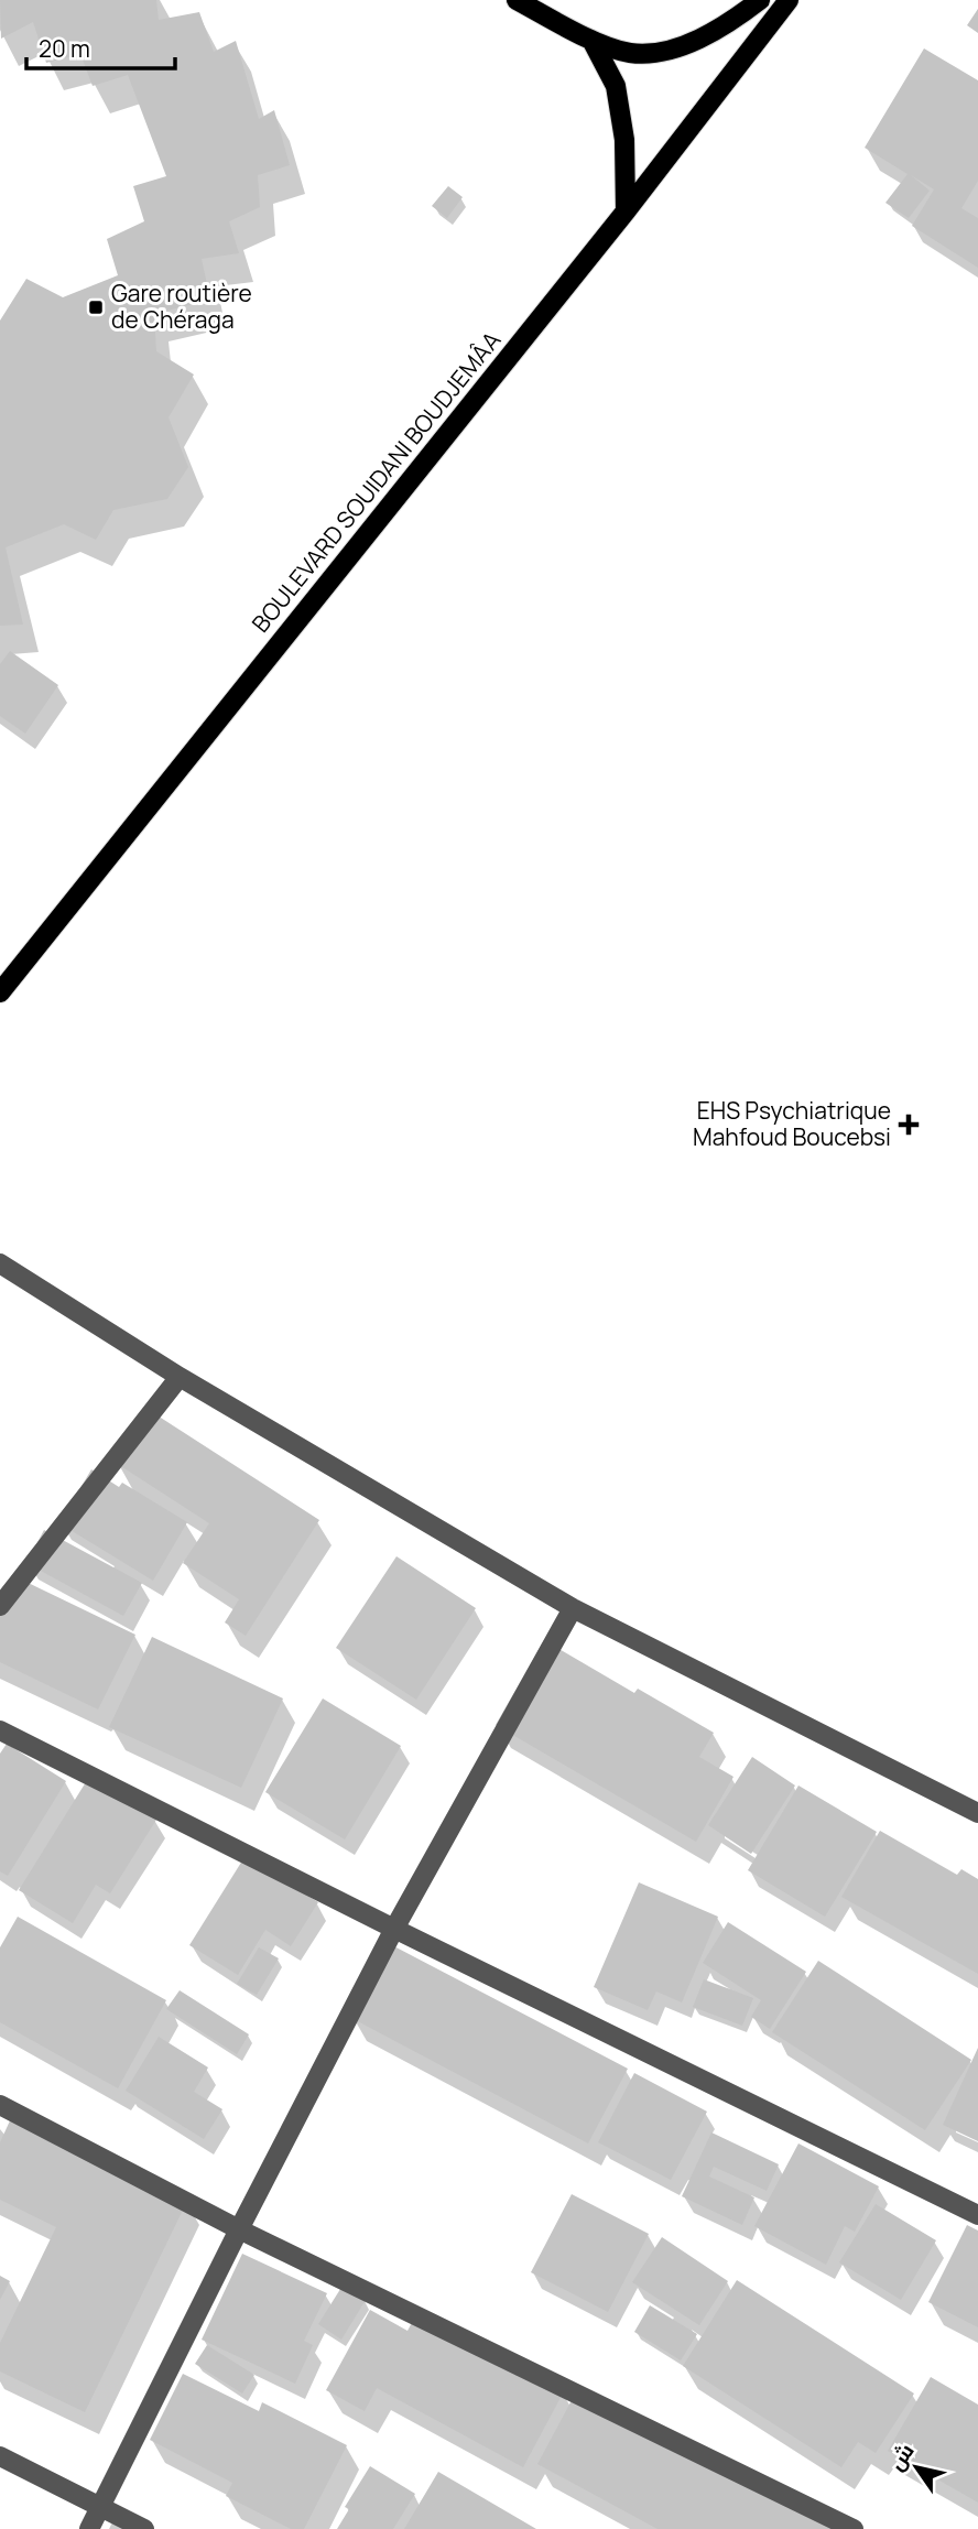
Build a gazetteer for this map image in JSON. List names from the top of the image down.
{
  "streets": {
    "main road": ["BOULEVARD SOUIDANI BOUDJEMÂA"]
  },
  "places": {
    "transit": ["Gare routière de Chéraga"],
    "health": ["EHS Psychiatrique Mahfoud Boucebsi"]
  },
  "scale_bar": "20 m",
  "north": "top left"
}
